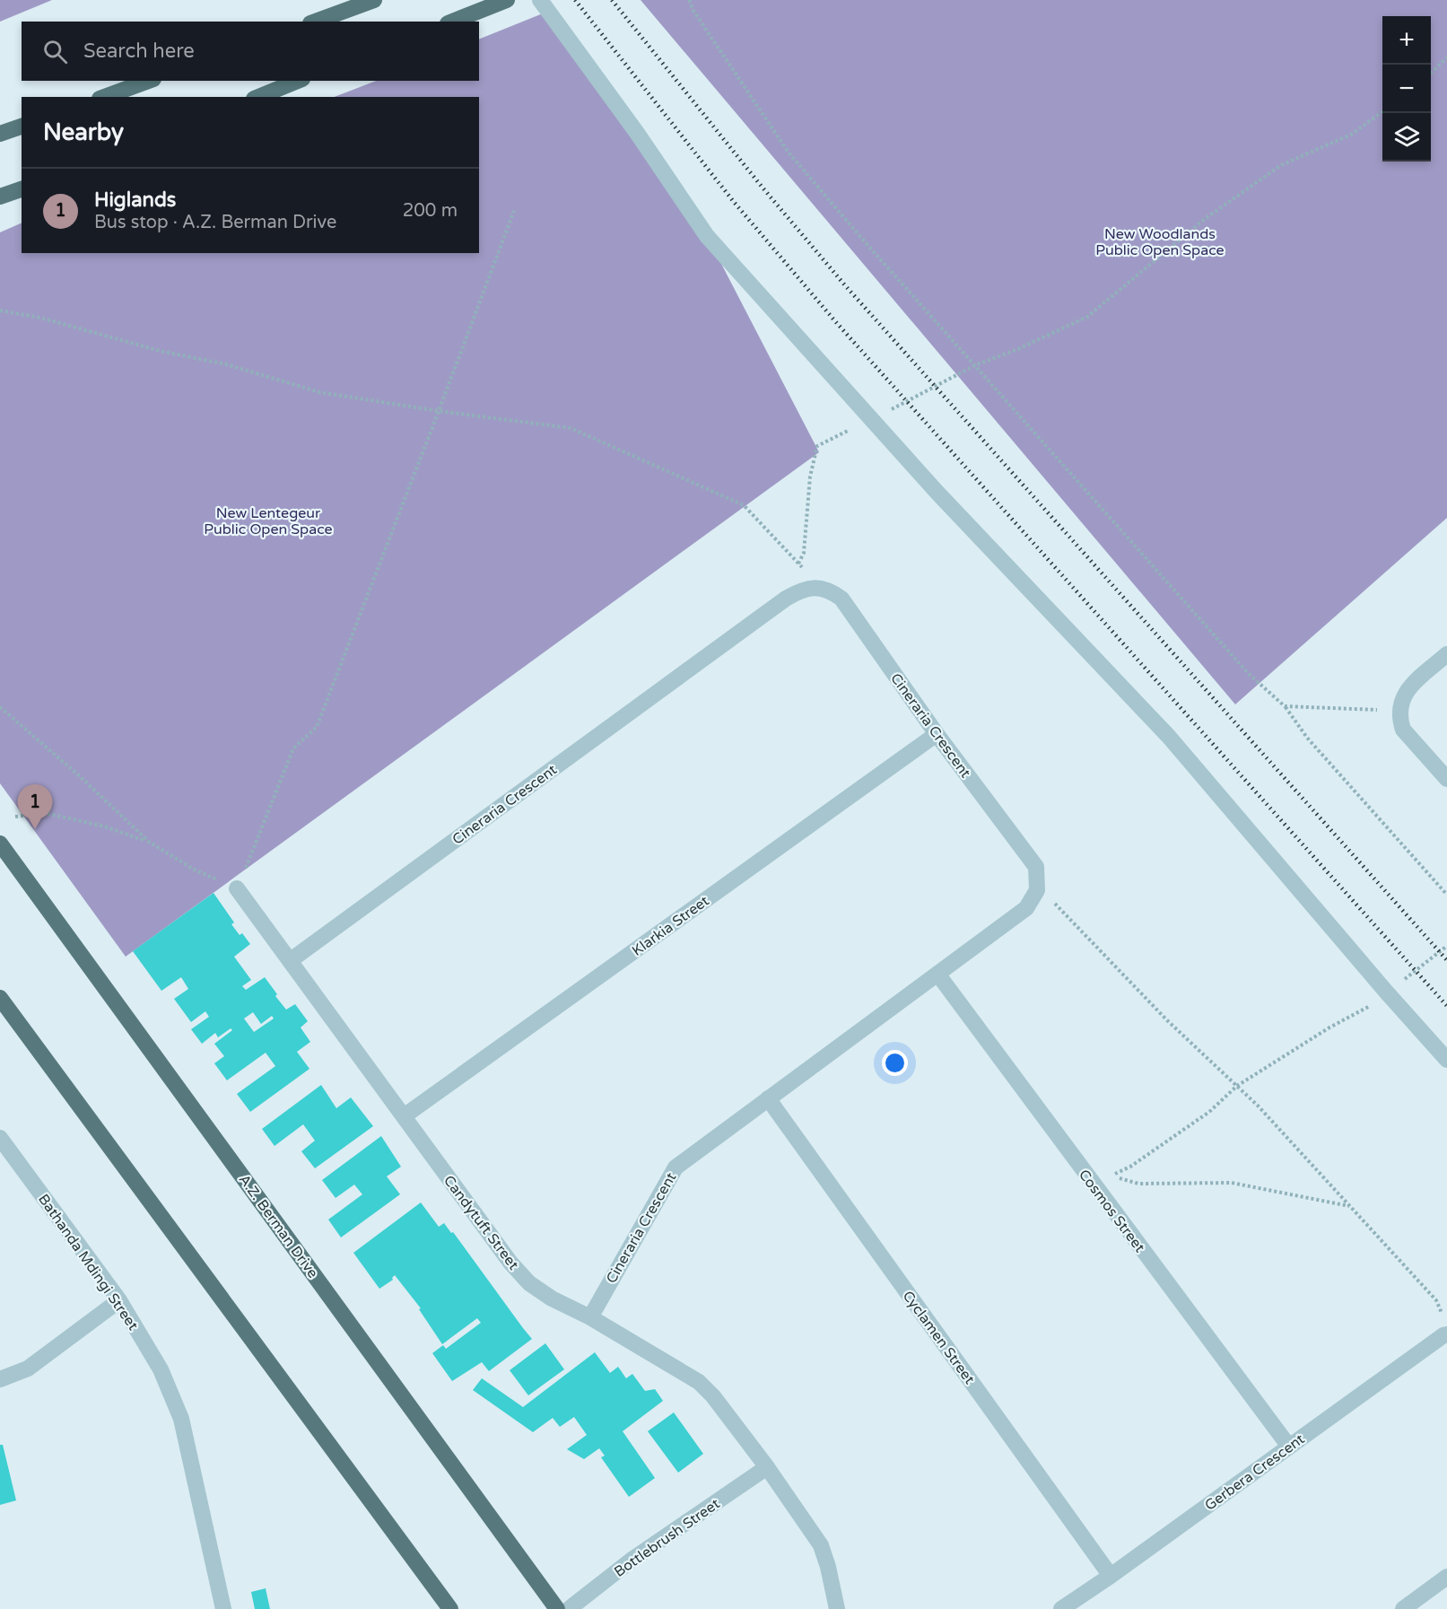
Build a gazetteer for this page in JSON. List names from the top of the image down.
{
  "streets": {
    "main road": ["A.Z. Berman Drive"],
    "street": [
      "Cineraria Crescent",
      "Klarkia Street",
      "Cosmos Street",
      "Candytuft Street",
      "Bathanda Mdingi Street",
      "Cyclamen Street",
      "Gerbera Crescent",
      "Bottlebrush Street"
    ]
  },
  "crossings": [
    ["Cineraria Crescent", "Klarkia Street"],
    ["Cineraria Crescent", "Cosmos Street"],
    ["Cineraria Crescent", "Candytuft Street"],
    ["Cineraria Crescent", "Cyclamen Street"],
    ["Klarkia Street", "Candytuft Street"],
    ["Cosmos Street", "Gerbera Crescent"],
    ["Candytuft Street", "Bottlebrush Street"],
    ["Cyclamen Street", "Gerbera Crescent"]
  ],
  "parks": ["New Woodlands Public Open Space", "New Lentegeur Public Open Space"],
  "page": {
    "map_buttons": ["+", "−"],
    "search": "Search here",
    "heading": "Nearby",
    "list": [
      {
        "mark": "1",
        "name": "Higlands",
        "note": "Bus stop · A.Z. Berman Drive",
        "value": "200 m"
      }
    ],
    "pins": "1"
  }
}
